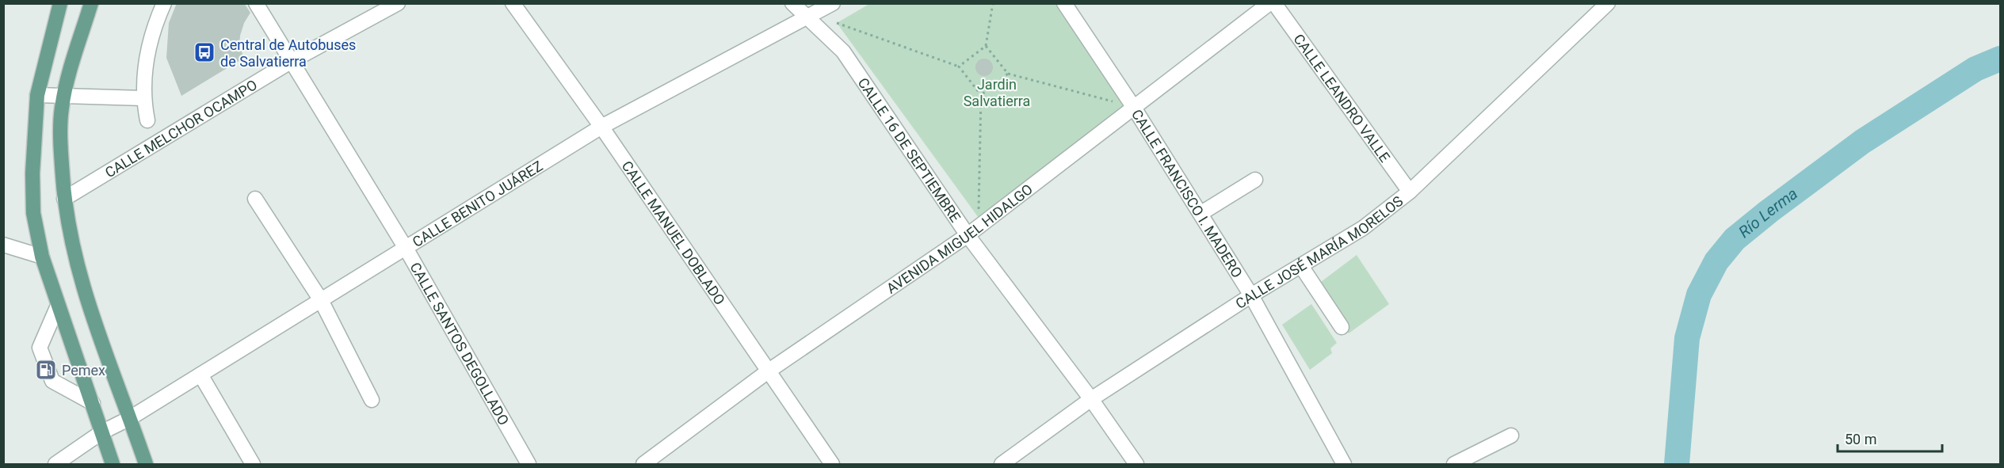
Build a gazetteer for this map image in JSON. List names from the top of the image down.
{
  "streets": {
    "street": [
      "CALLE LEANDRO VALLE",
      "CALLE MELCHOR OCAMPO",
      "CALLE 16 DE SEPTIEMBRE",
      "CALLE FRANCISCO I. MADERO",
      "CALLE BENITO JUÁREZ",
      "CALLE MANUEL DOBLADO",
      "AVENIDA MIGUEL HIDALGO",
      "CALLE JOSÉ MARÍA MORELOS",
      "CALLE SANTOS DEGOLLADO"
    ]
  },
  "crossings": [
    ["CALLE LEANDRO VALLE", "CALLE JOSÉ MARÍA MORELOS"],
    ["CALLE MELCHOR OCAMPO", "CALLE SANTOS DEGOLLADO"],
    ["CALLE 16 DE SEPTIEMBRE", "CALLE BENITO JUÁREZ"],
    ["CALLE 16 DE SEPTIEMBRE", "AVENIDA MIGUEL HIDALGO"],
    ["CALLE 16 DE SEPTIEMBRE", "CALLE JOSÉ MARÍA MORELOS"],
    ["CALLE FRANCISCO I. MADERO", "AVENIDA MIGUEL HIDALGO"],
    ["CALLE FRANCISCO I. MADERO", "CALLE JOSÉ MARÍA MORELOS"],
    ["CALLE BENITO JUÁREZ", "CALLE MANUEL DOBLADO"],
    ["CALLE BENITO JUÁREZ", "CALLE SANTOS DEGOLLADO"],
    ["CALLE MANUEL DOBLADO", "AVENIDA MIGUEL HIDALGO"]
  ],
  "water": ["Río Lerma"],
  "parks": ["Jardin Salvatierra"],
  "places": {
    "bus stop": ["Central de Autobuses de Salvatierra"],
    "fuel station": ["Pemex"]
  },
  "scale_bar": "50 m"
}
